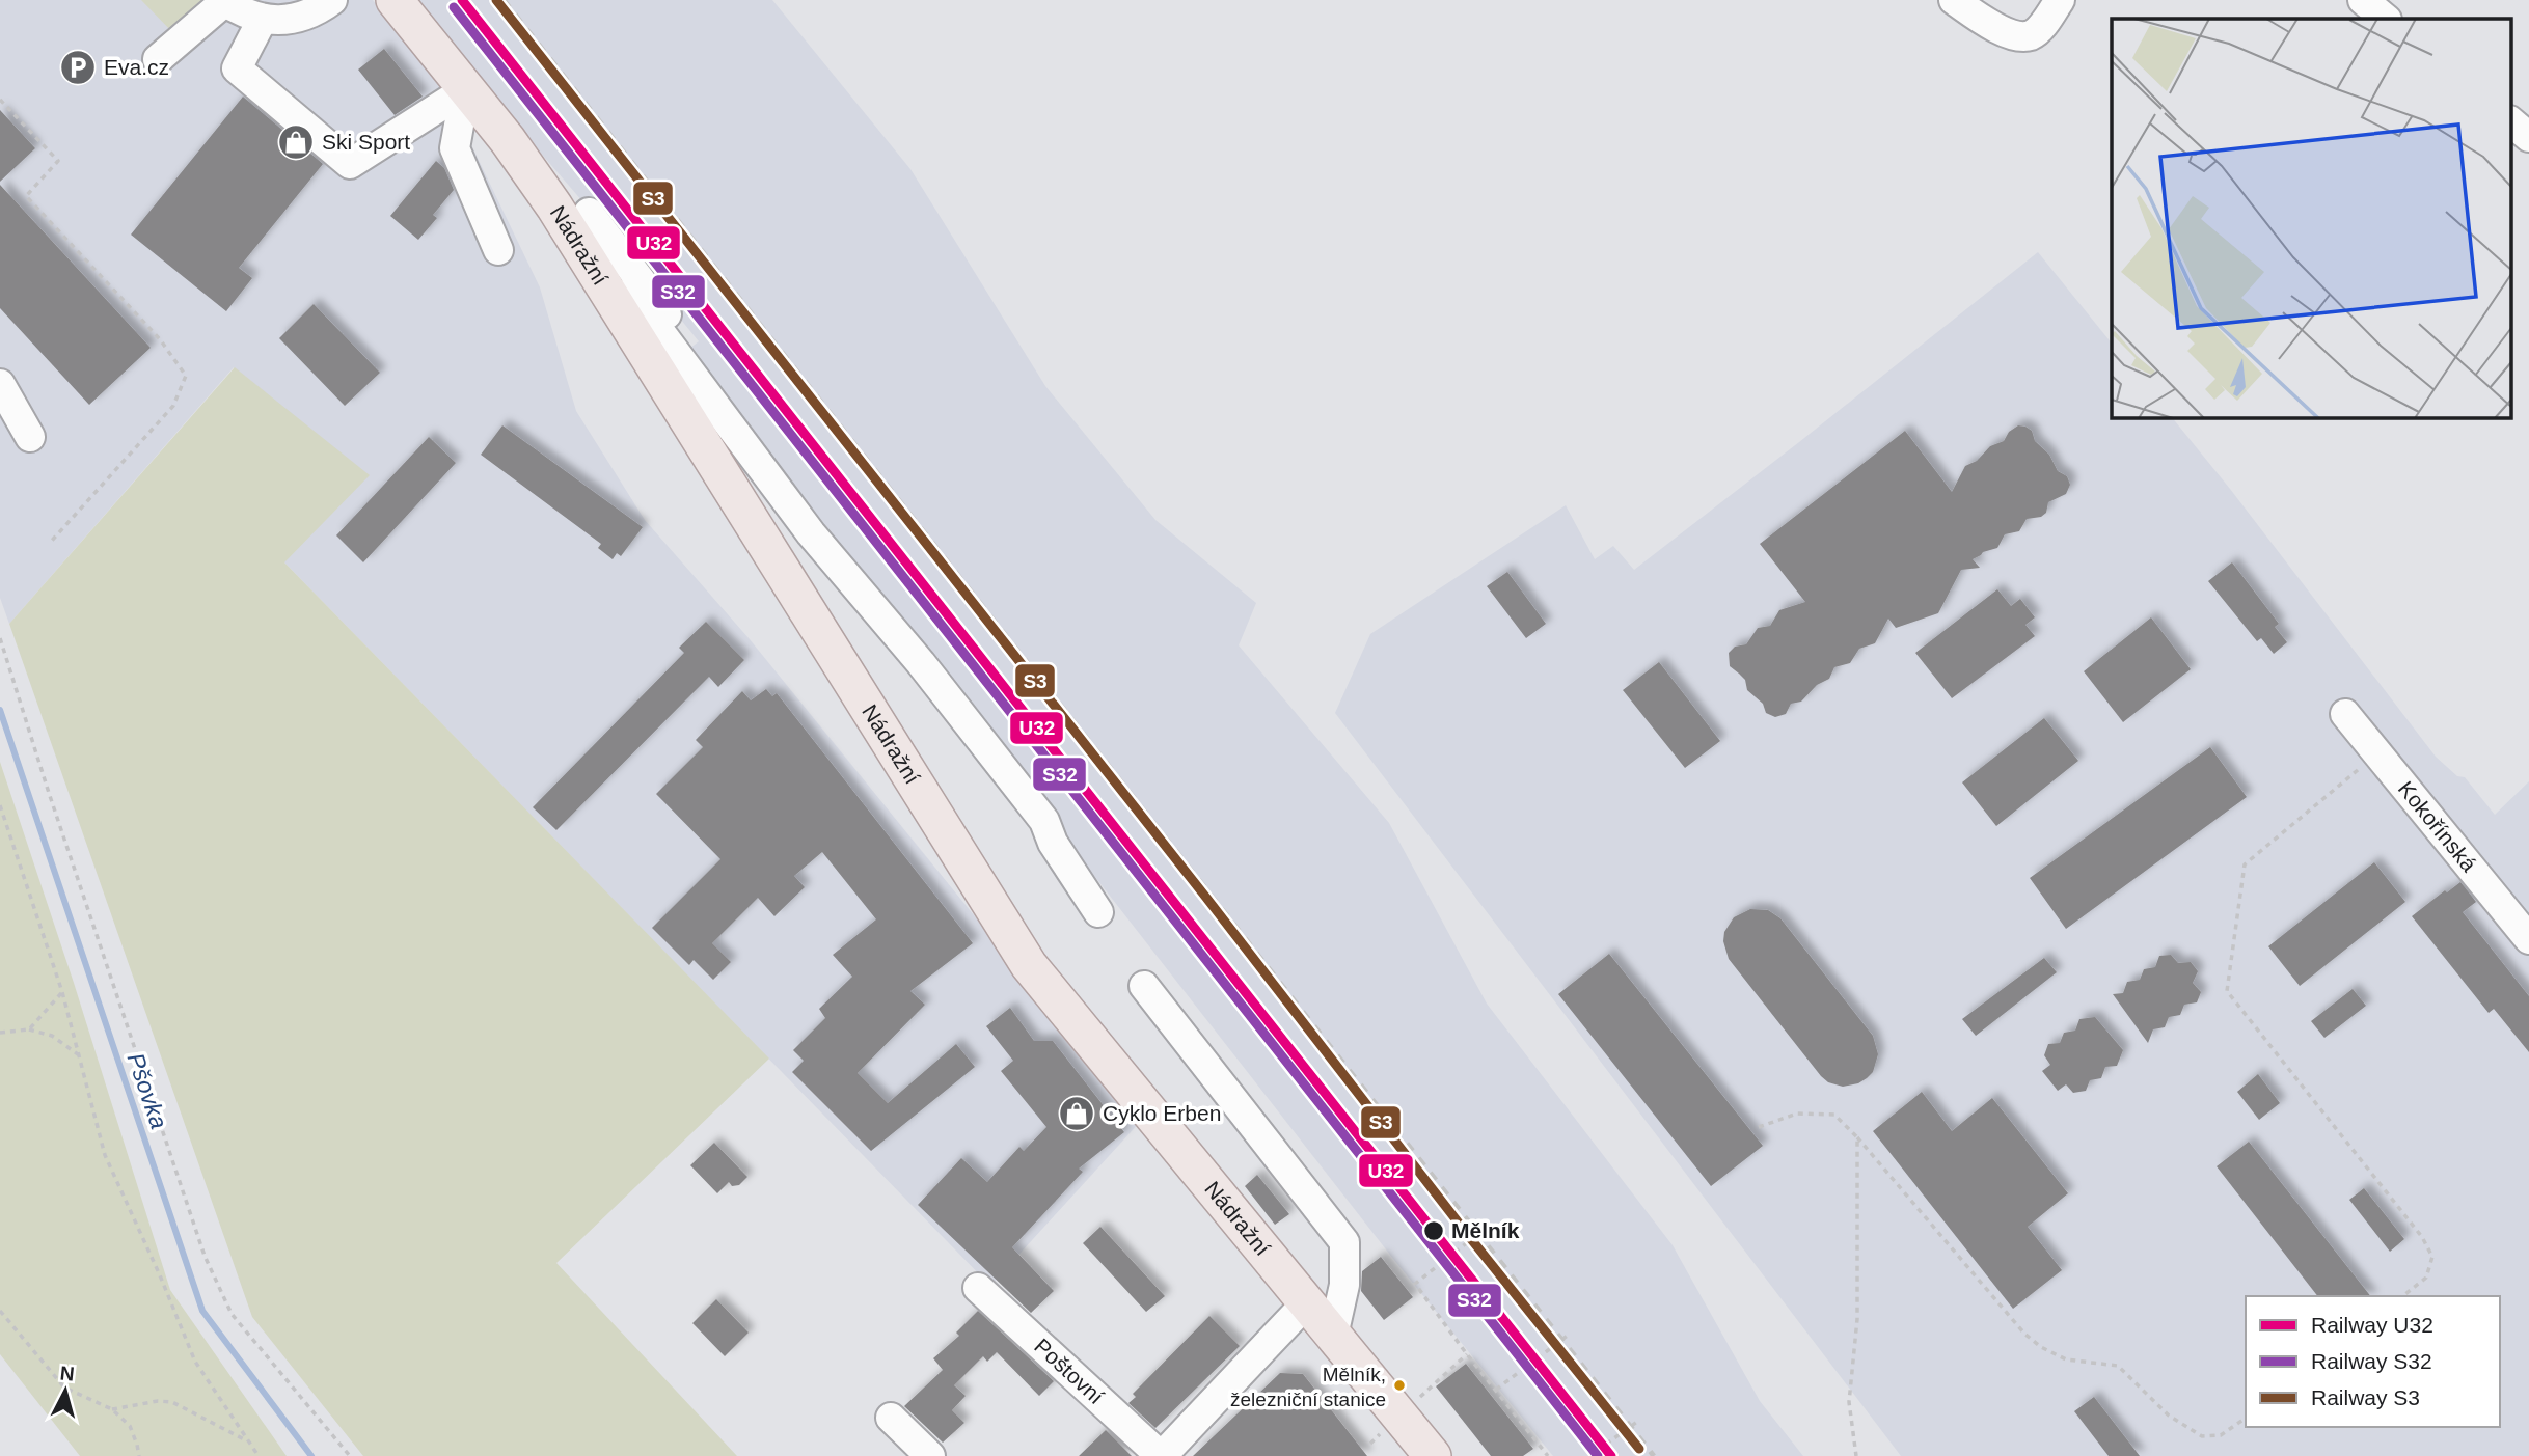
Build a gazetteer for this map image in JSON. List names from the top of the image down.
{
  "streets": {
    "main road": ["Nádražní"],
    "street": ["Kokořínská", "Poštovní"]
  },
  "water": ["Pšovka"],
  "places": {
    "parking": ["Eva.cz"],
    "shop": ["Ski Sport", "Cyklo Erben"],
    "other": ["Mělník", "Mělník, železniční stanice"]
  },
  "lines": ["rail line U32", "rail line S3", "rail line S32"],
  "legend": ["Railway U32", "Railway S32", "Railway S3"],
  "north": "top"
}
